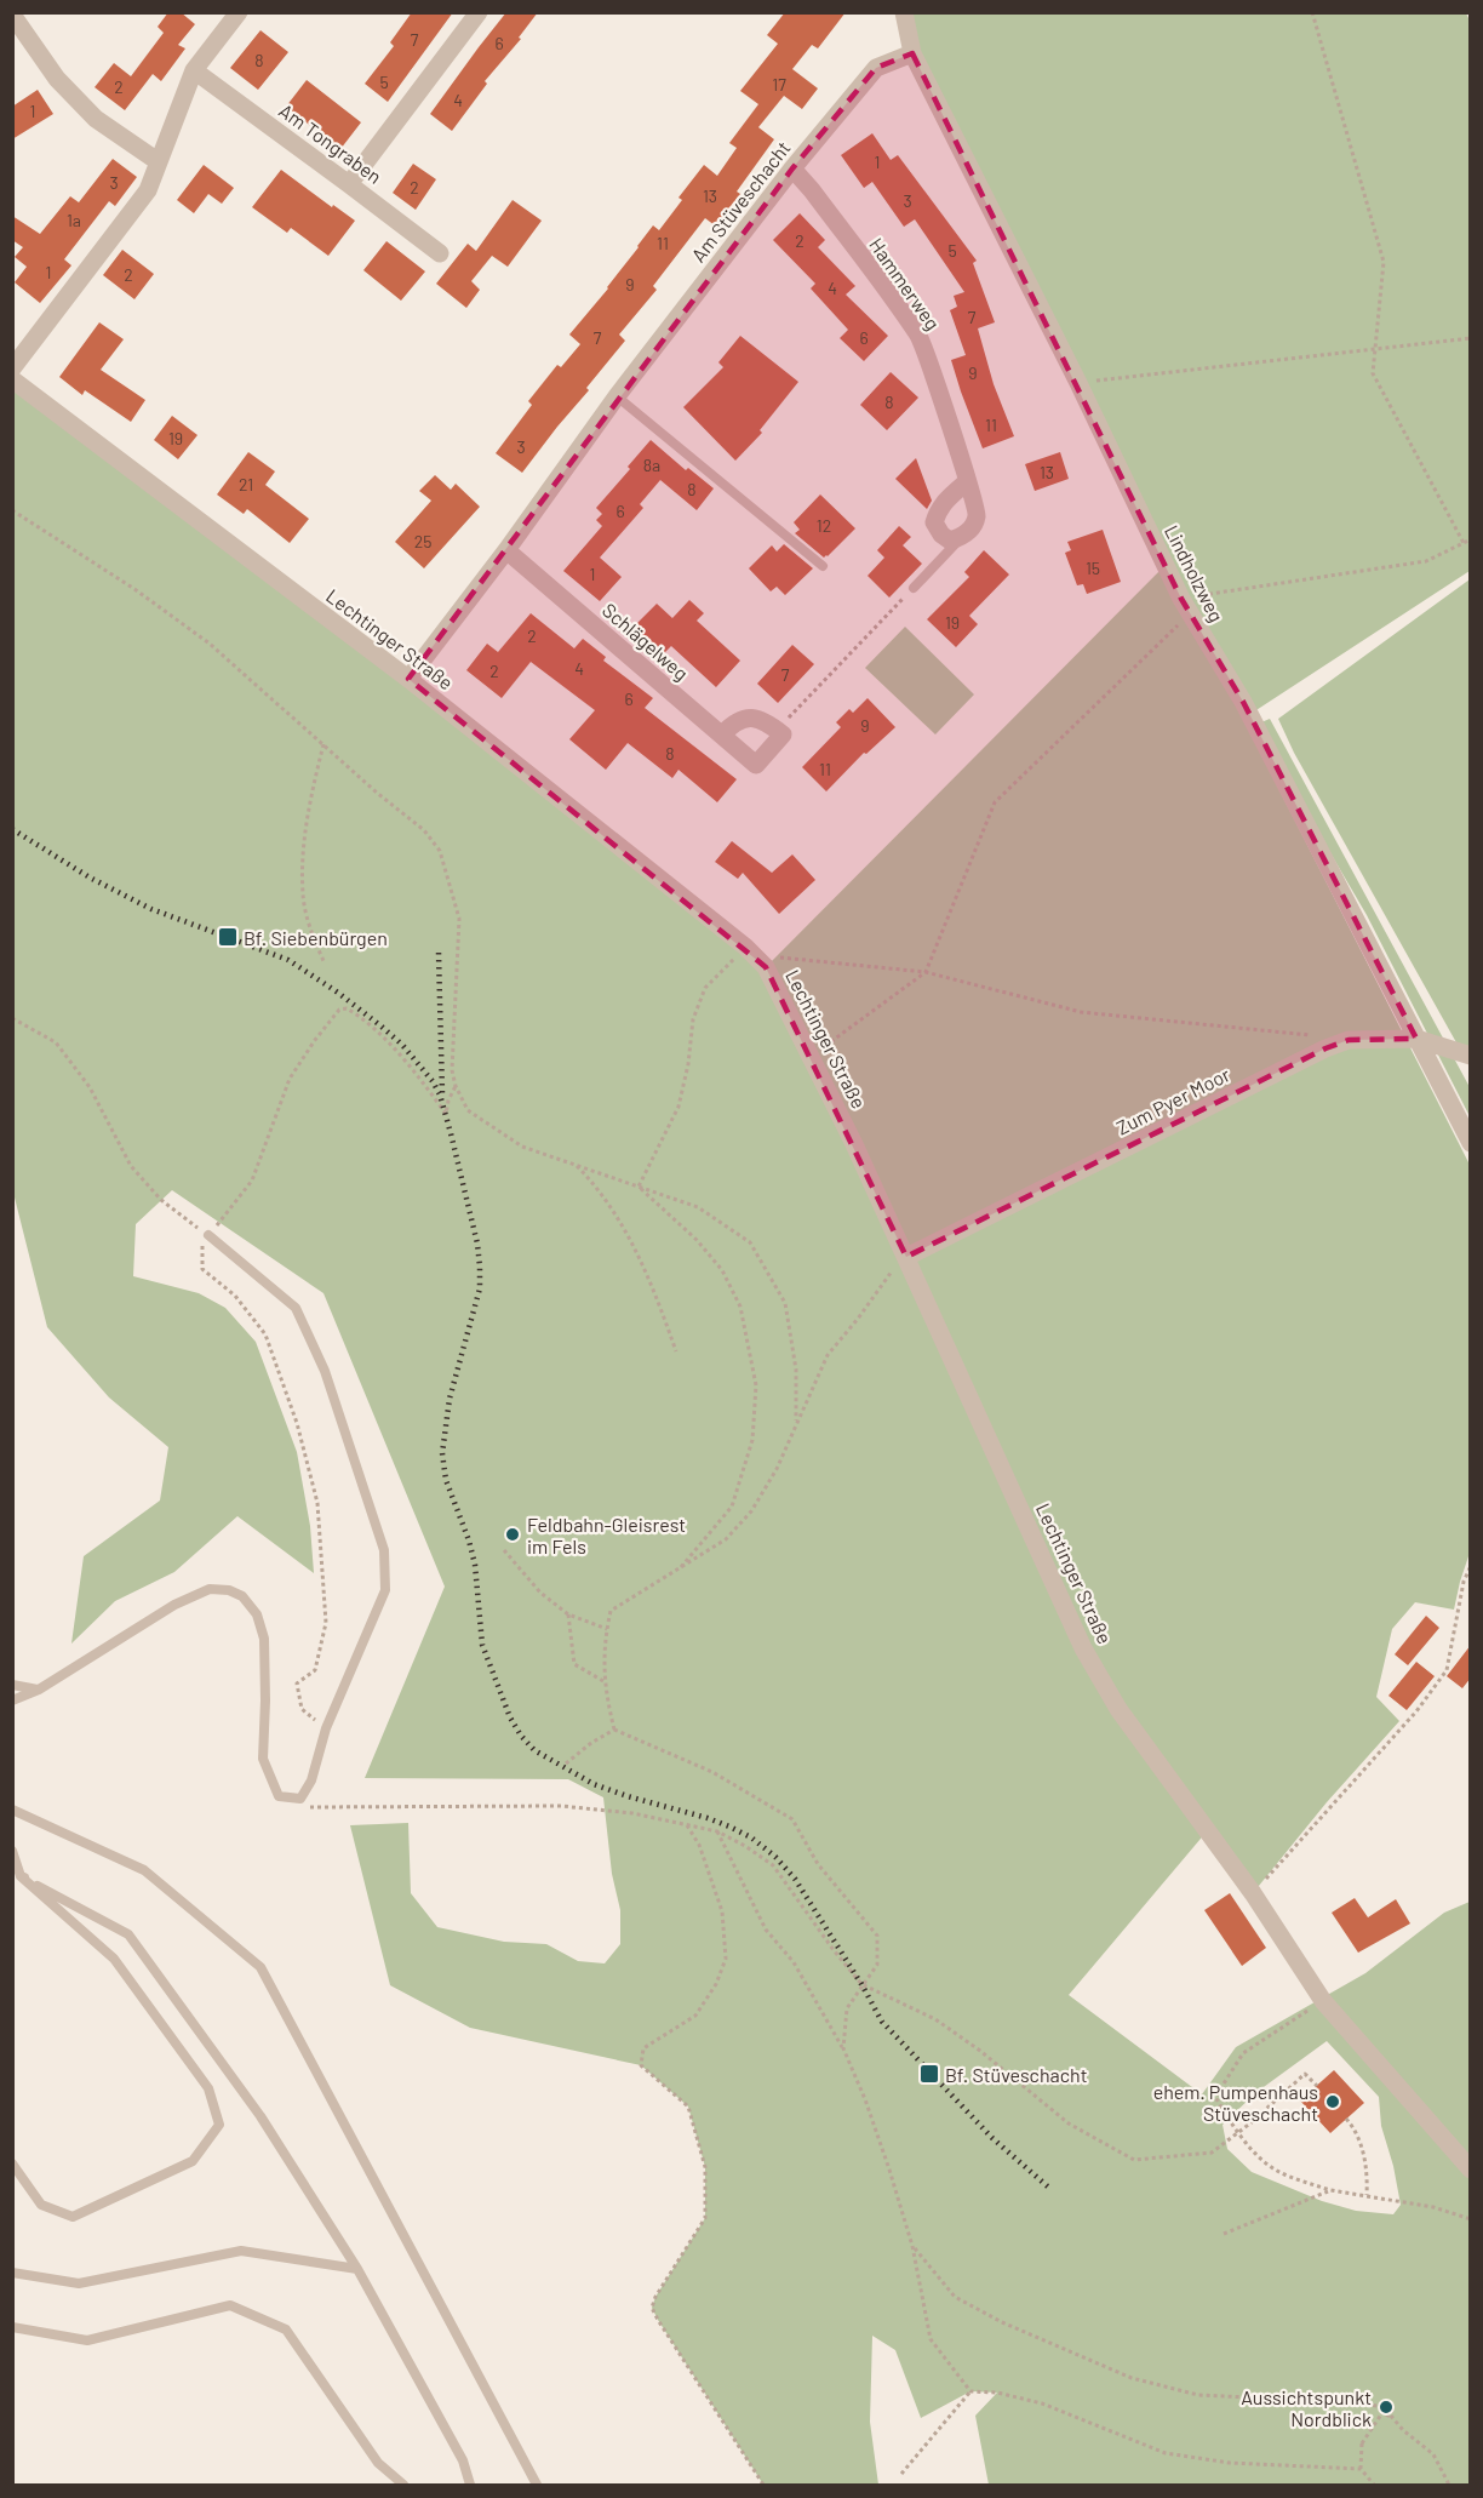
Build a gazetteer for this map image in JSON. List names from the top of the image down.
{
  "streets": {
    "street": [
      "Am Tongraben",
      "Am Stüveschacht",
      "Hammerweg",
      "Lindholzweg",
      "Lechtinger Straße",
      "Schlägelweg",
      "Zum Pyer Moor"
    ]
  },
  "crossings": [
    ["Am Stüveschacht", "Hammerweg"],
    ["Am Stüveschacht", "Lindholzweg"],
    ["Am Stüveschacht", "Lechtinger Straße"],
    ["Am Stüveschacht", "Schlägelweg"],
    ["Lindholzweg", "Zum Pyer Moor"],
    ["Lechtinger Straße", "Zum Pyer Moor"]
  ],
  "places": {
    "transit": ["Bf. Siebenbürgen", "Bf. Stüveschacht"],
    "other": ["Feldbahn-Gleisrest im Fels", "ehem. Pumpenhaus Stüveschacht", "Aussichtspunkt Nordblick"]
  },
  "house_numbers": [
    "7",
    "6",
    "8",
    "5",
    "17",
    "2",
    "4",
    "1",
    "1",
    "3",
    "2",
    "13",
    "3",
    "1a",
    "2",
    "11",
    "5",
    "1",
    "2",
    "9",
    "4",
    "7",
    "7",
    "6",
    "9",
    "8",
    "11",
    "19",
    "3",
    "8a",
    "13",
    "21",
    "8",
    "6",
    "12",
    "25",
    "15",
    "1",
    "19",
    "2",
    "4",
    "2",
    "7",
    "6",
    "9",
    "8",
    "11"
  ]
}
